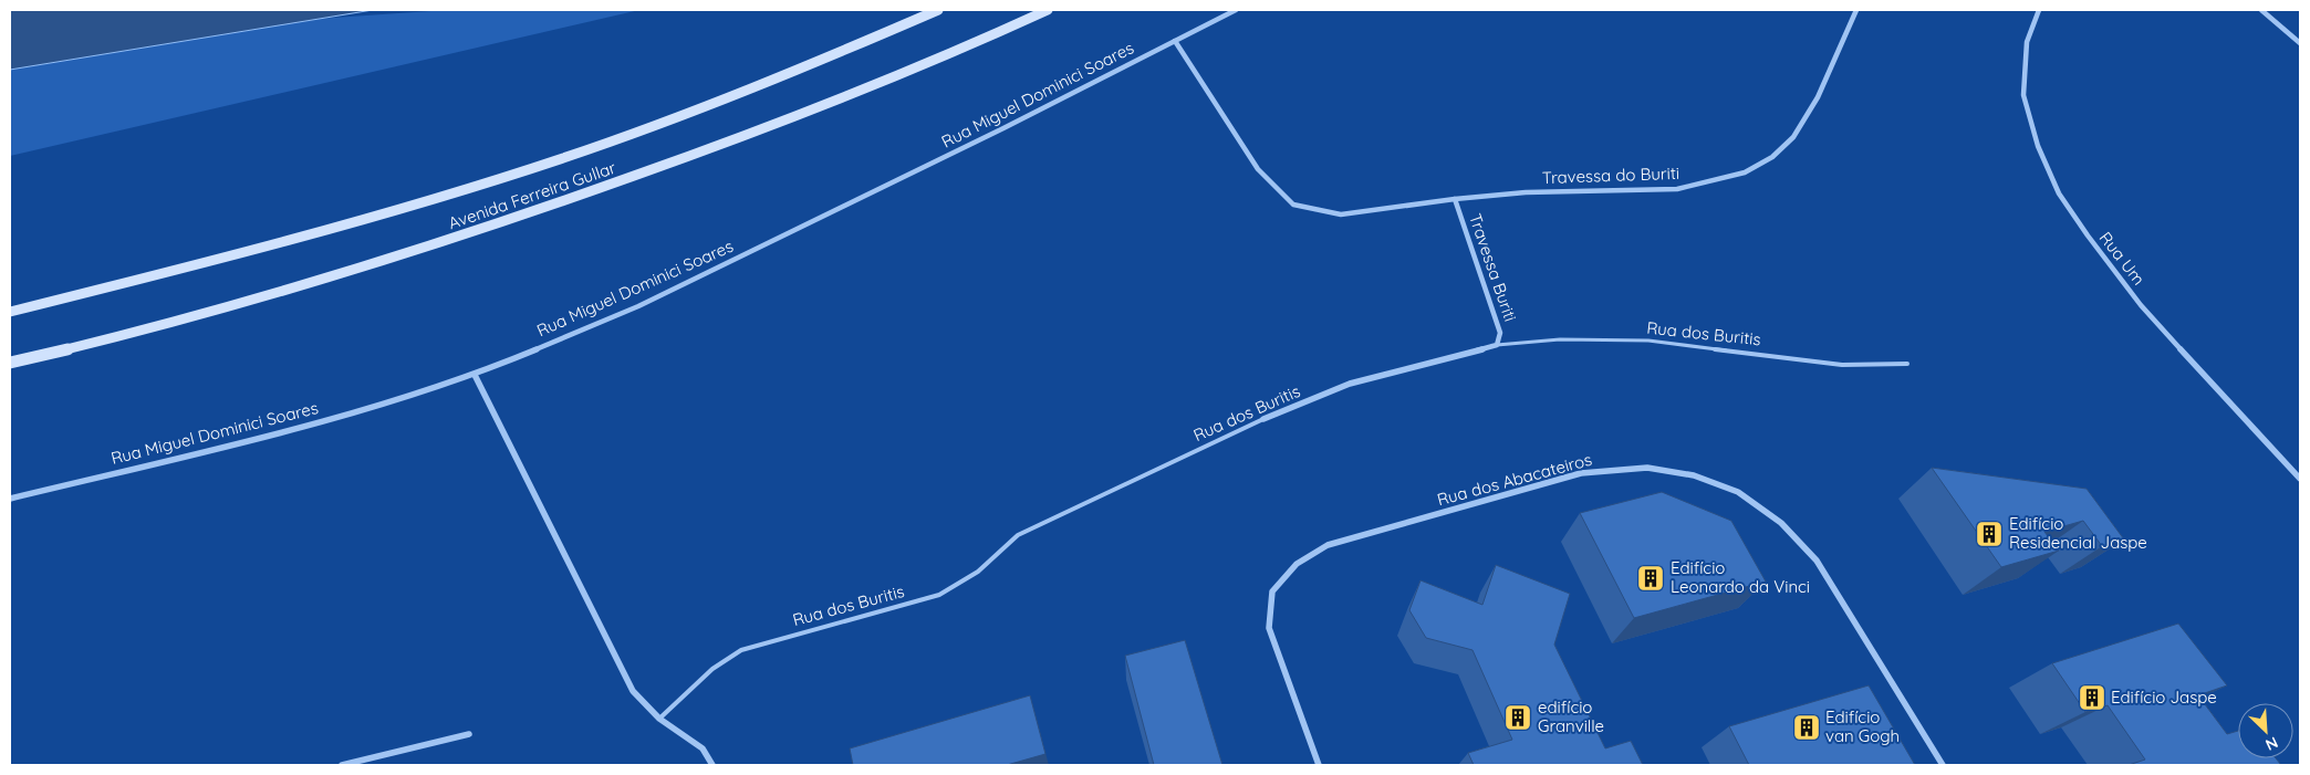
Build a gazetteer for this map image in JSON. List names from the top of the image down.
{
  "streets": {
    "main road": ["Avenida Ferreira Gullar"],
    "street": [
      "Rua Miguel Dominici Soares",
      "Travessa do Buriti",
      "Rua Um",
      "Travessa Buriti",
      "Rua dos Buritis",
      "Rua dos Abacateiros"
    ]
  },
  "crossings": [
    ["Rua Miguel Dominici Soares", "Travessa do Buriti"],
    ["Travessa do Buriti", "Travessa Buriti"],
    ["Travessa Buriti", "Rua dos Buritis"]
  ],
  "places": {
    "building": [
      "Edifício Residencial Jaspe",
      "Edifício Leonardo da Vinci",
      "Edifício Jaspe",
      "edifício Granville",
      "Edifício van Gogh"
    ]
  },
  "north": "bottom right"
}
